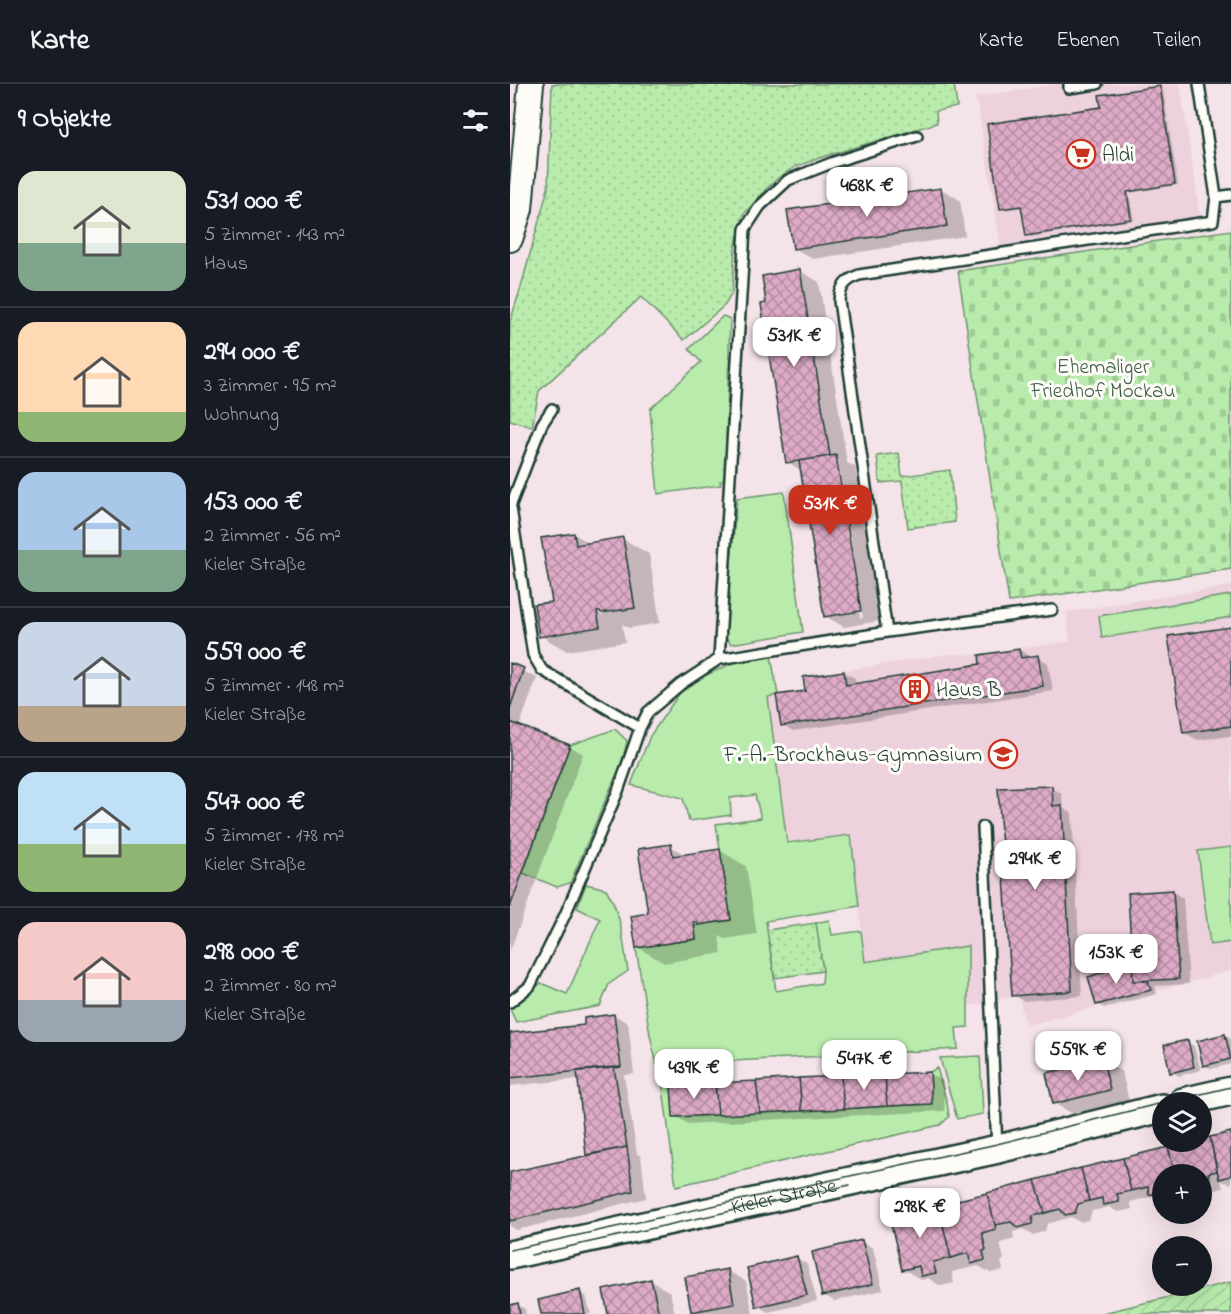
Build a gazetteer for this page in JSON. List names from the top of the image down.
{
  "streets": {
    "main road": ["Kieler Straße"]
  },
  "parks": ["Ehemaliger Friedhof Mockau"],
  "places": {
    "supermarket": ["Aldi"],
    "building": ["Haus B"],
    "school or university": ["F.-A.-Brockhaus-Gymnasium"]
  },
  "page": {
    "header": "Karte",
    "nav": ["Karte", "Ebenen", "Teilen"],
    "heading": "9 Objekte",
    "list": [
      {
        "name": "531 000 €",
        "note": "5 Zimmer · 143 m² · Haus"
      },
      {
        "name": "294 000 €",
        "note": "3 Zimmer · 95 m² · Wohnung"
      },
      {
        "name": "153 000 €",
        "note": "2 Zimmer · 56 m² · Kieler Straße"
      },
      {
        "name": "559 000 €",
        "note": "5 Zimmer · 148 m² · Kieler Straße"
      },
      {
        "name": "547 000 €",
        "note": "5 Zimmer · 178 m² · Kieler Straße"
      },
      {
        "name": "298 000 €",
        "note": "2 Zimmer · 80 m² · Kieler Straße"
      }
    ],
    "price": [
      "468K €",
      "531K €",
      "531K €",
      "294K €",
      "153K €",
      "559K €",
      "547K €",
      "439K €",
      "298K €"
    ],
    "map_buttons": ["+", "−"]
  }
}
